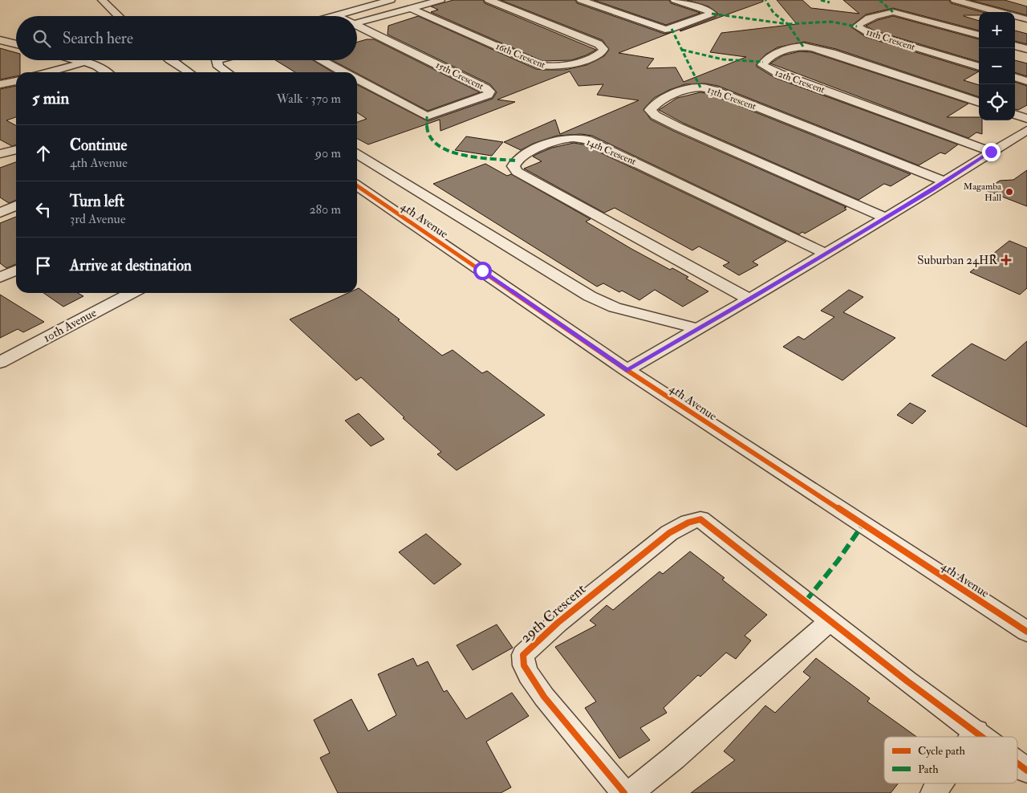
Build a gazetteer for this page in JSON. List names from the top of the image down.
{
  "streets": {
    "street": [
      "11th Crescent",
      "16th Crescent",
      "15th Crescent",
      "12th Crescent",
      "13th Crescent",
      "14th Crescent",
      "4th Avenue",
      "10th Avenue",
      "29th Crescent"
    ]
  },
  "places": {
    "other": ["Magamba Hall"],
    "health": ["Suburban 24HR"]
  },
  "legend": ["Cycle path", "Path"],
  "page": {
    "map_buttons": ["+", "−"],
    "search": "Search here",
    "heading": ["5 min", "Walk · 370 m"],
    "list": [
      ["Continue", "4th Avenue", "90 m"],
      ["Turn left", "3rd Avenue", "280 m"],
      "Arrive at destination"
    ]
  }
}
